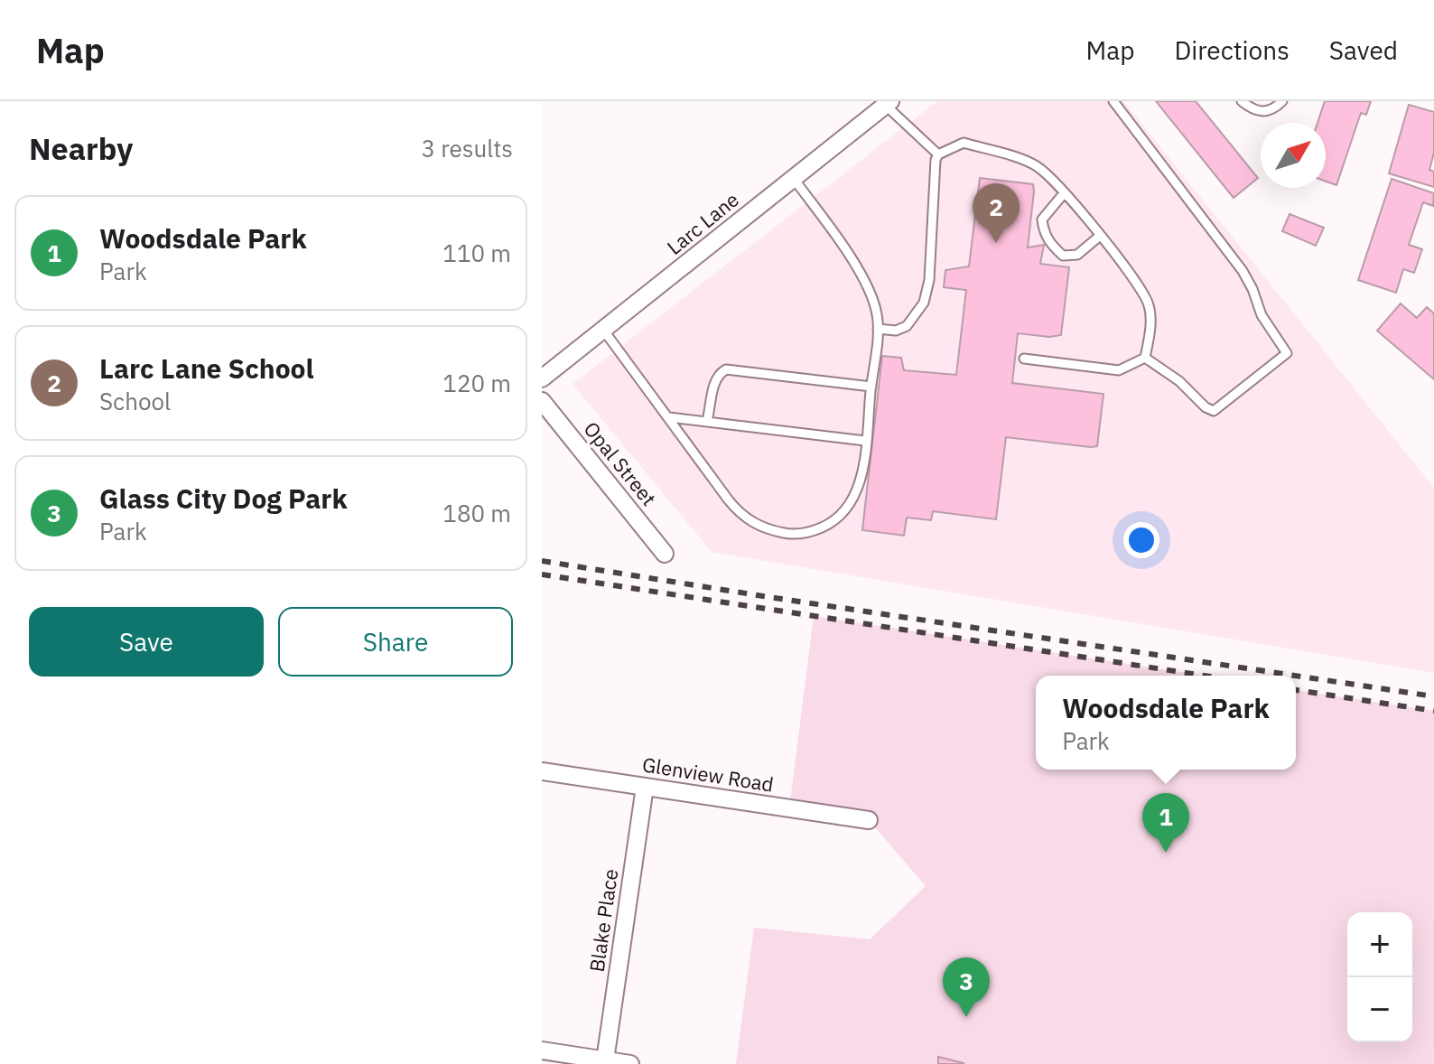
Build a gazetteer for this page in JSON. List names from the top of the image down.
{
  "streets": {
    "street": [
      "Larc Lane",
      "Opal Street",
      "Glenview Road",
      "Blake Place"
    ]
  },
  "crossings": [
    ["Glenview Road", "Blake Place"]
  ],
  "north": "top right",
  "page": {
    "header": "Map",
    "nav": ["Map", "Directions", "Saved"],
    "heading": ["Nearby", "3 results"],
    "pins": ["2", "1", "3"],
    "list": [
      {
        "mark": "1",
        "name": "Woodsdale Park",
        "note": "Park",
        "value": "110 m"
      },
      {
        "mark": "2",
        "name": "Larc Lane School",
        "note": "School",
        "value": "120 m"
      },
      {
        "mark": "3",
        "name": "Glass City Dog Park",
        "note": "Park",
        "value": "180 m"
      }
    ],
    "buttons": ["Save", "Share"],
    "popup": ["Woodsdale Park", "Park"],
    "map_buttons": ["+", "−"]
  }
}
